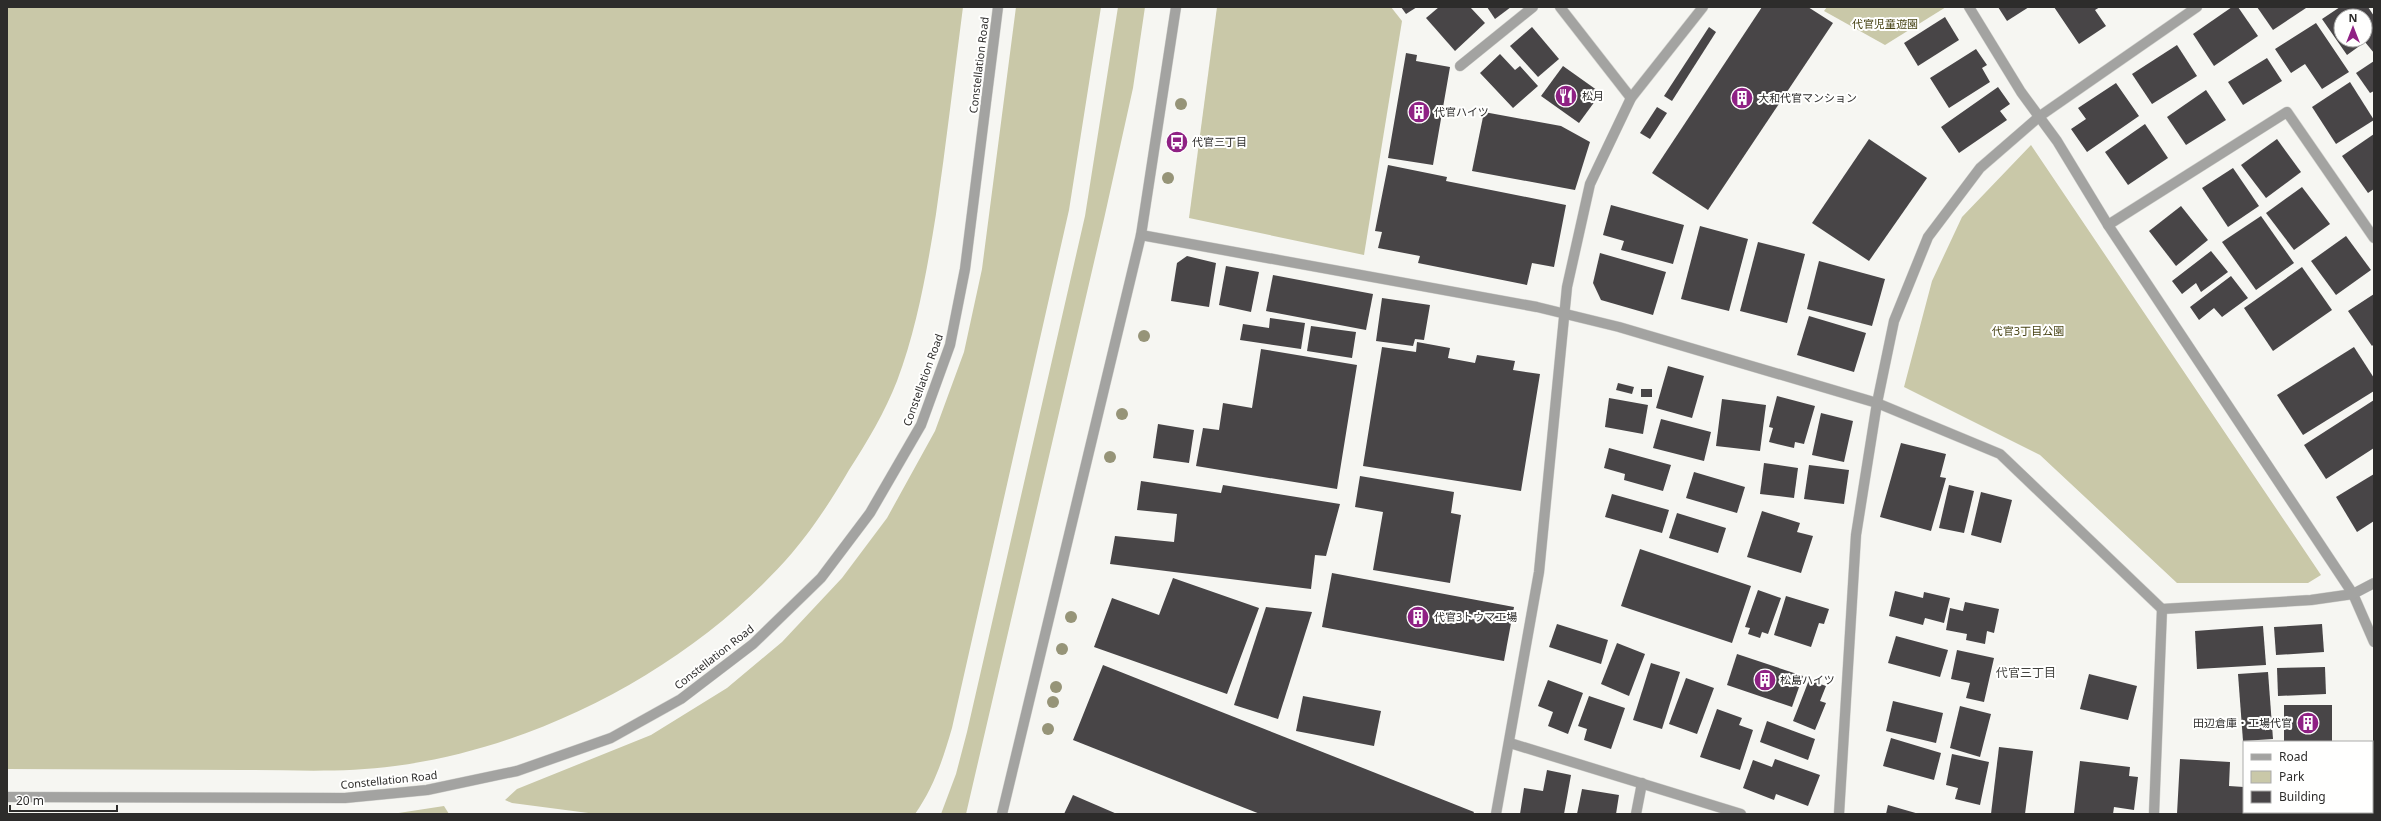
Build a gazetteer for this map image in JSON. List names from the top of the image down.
{
  "streets": {
    "street": ["Constellation Road"]
  },
  "districts": ["代官三丁目"],
  "parks": ["代官児童遊園", "代官3丁目公園"],
  "places": {
    "restaurant": ["松月"],
    "building": [
      "大和代官マンション",
      "代官ハイツ",
      "代官3トウマ工場",
      "松島ハイツ",
      "田辺倉庫・工場代官"
    ],
    "bus stop": ["代官三丁目"]
  },
  "legend": ["Road", "Park", "Building"],
  "scale_bar": "20 m",
  "north": "top"
}
